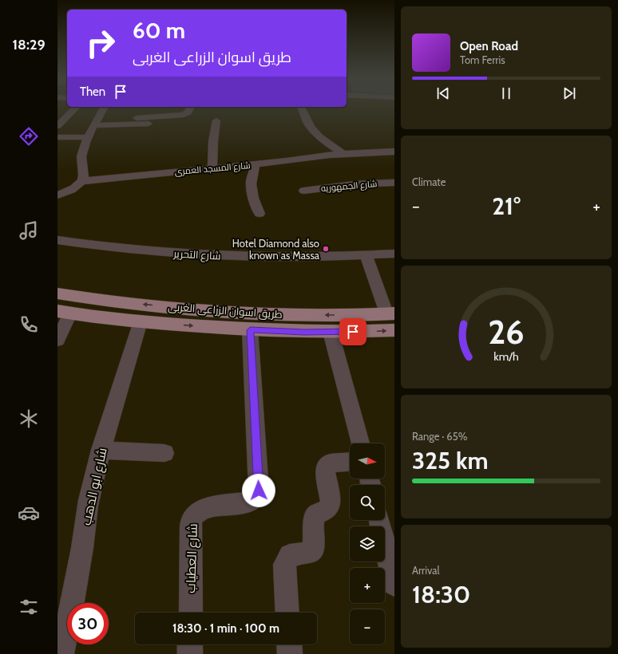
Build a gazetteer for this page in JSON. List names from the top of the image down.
{
  "streets": {
    "main road": ["طريق اسوان الزراعى الغربى"],
    "street": [
      "شارع المسجد العمرى",
      "شارع الجمهوريه",
      "شارع التحرير",
      "شارع ابو الدهب",
      "شارع العطياب"
    ]
  },
  "crossings": [
    ["طريق اسوان الزراعى الغربى", "شارع ابو الدهب"],
    ["طريق اسوان الزراعى الغربى", "شارع العطياب"]
  ],
  "places": ["Hotel Diamond also known as Massa"],
  "north": "right",
  "page": {
    "tabs": "18:29",
    "turn": ["60 m", "طريق اسوان الزراعى الغربى"],
    "song": ["Open Road", "Tom Ferris"],
    "then": "Then",
    "tile": [
      "Climate",
      ["Range · 65%", "325 km"],
      ["Arrival", "18:30"]
    ],
    "heat": ["−", "21°", "+"],
    "map_buttons": ["+", "−"],
    "limit": "30",
    "trip": "18:30 · 1 min · 100 m",
    "gauge": ["26", "km/h"]
  }
}
